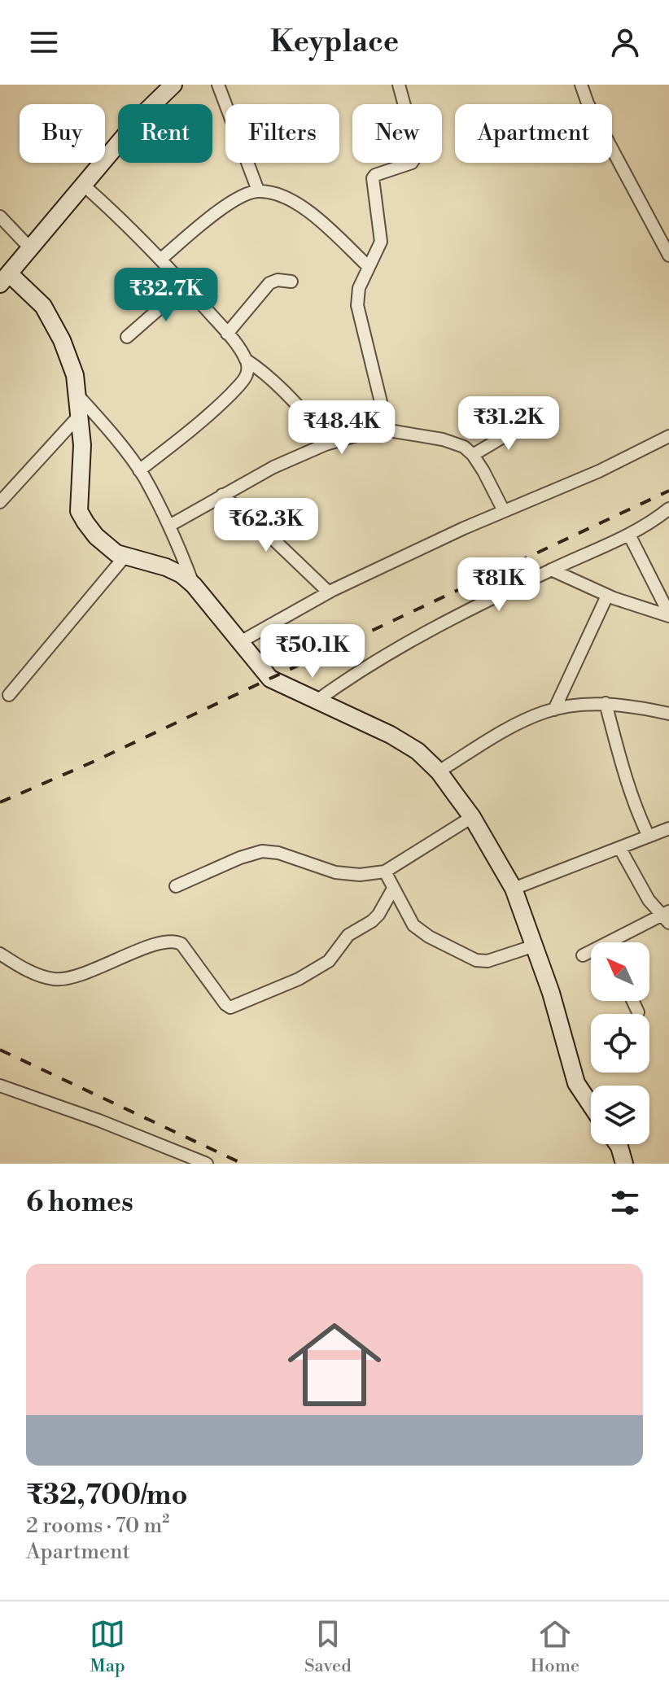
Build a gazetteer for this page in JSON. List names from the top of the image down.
{
  "north": "top left",
  "page": {
    "header": "Keyplace",
    "chip": [
      "Buy",
      "Rent",
      "Filters",
      "New",
      "Apartment"
    ],
    "price": [
      "₹32.7K",
      "₹31.2K",
      "₹48.4K",
      "₹62.3K",
      "₹81K",
      "₹50.1K"
    ],
    "heading": "6 homes",
    "list": [
      {
        "name": "₹32,700/mo",
        "note": "2 rooms · 70 m² · Apartment"
      }
    ],
    "tabs": ["Map", "Saved", "Home"]
  }
}
